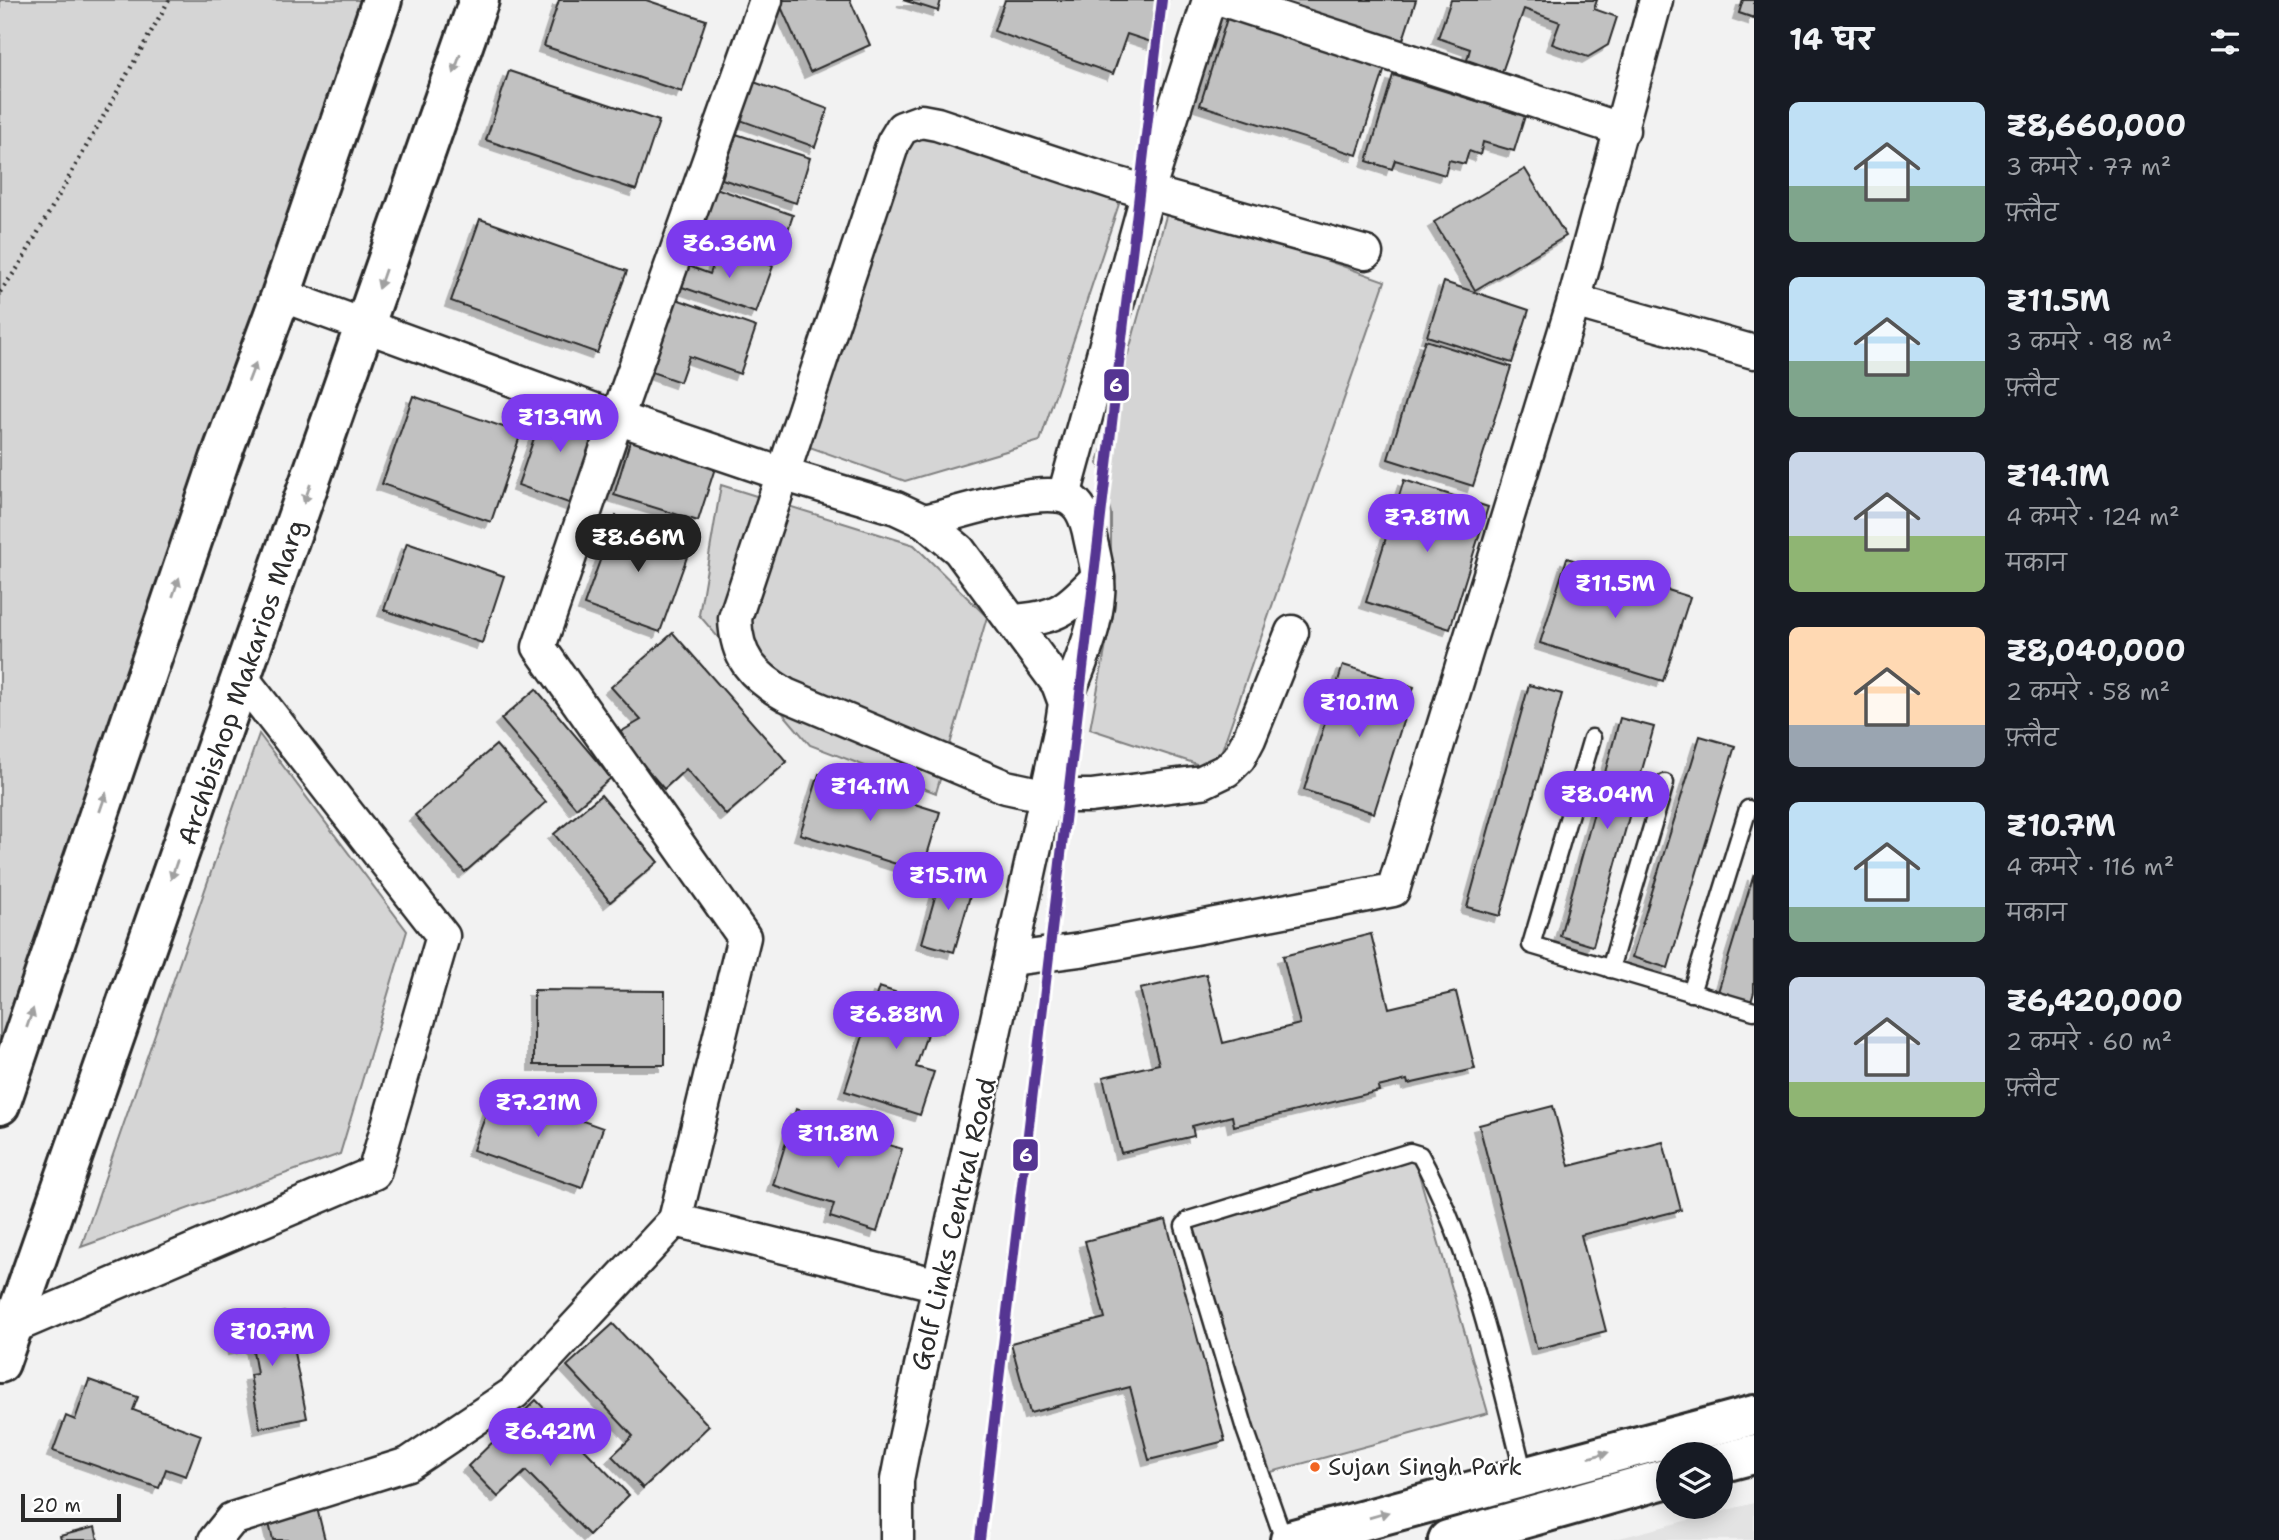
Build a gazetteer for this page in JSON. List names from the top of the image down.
{
  "streets": {
    "street": ["Archbishop Makarios Marg", "Golf Links Central Road"]
  },
  "places": ["Sujan Singh Park"],
  "lines": ["transit line 6"],
  "scale_bar": "20 m",
  "page": {
    "heading": "14 घर",
    "list": [
      {
        "name": "₹8,660,000",
        "note": "3 कमरे · 77 m² · फ़्लैट"
      },
      {
        "name": "₹11.5M",
        "note": "3 कमरे · 98 m² · फ़्लैट"
      },
      {
        "name": "₹14.1M",
        "note": "4 कमरे · 124 m² · मकान"
      },
      {
        "name": "₹8,040,000",
        "note": "2 कमरे · 58 m² · फ़्लैट"
      },
      {
        "name": "₹10.7M",
        "note": "4 कमरे · 116 m² · मकान"
      },
      {
        "name": "₹6,420,000",
        "note": "2 कमरे · 60 m² · फ़्लैट"
      }
    ],
    "price": [
      "₹6.36M",
      "₹13.9M",
      "₹7.81M",
      "₹8.66M",
      "₹11.5M",
      "₹10.1M",
      "₹14.1M",
      "₹8.04M",
      "₹15.1M",
      "₹6.88M",
      "₹7.21M",
      "₹11.8M",
      "₹10.7M",
      "₹6.42M"
    ],
    "scale": "20 m"
  }
}
